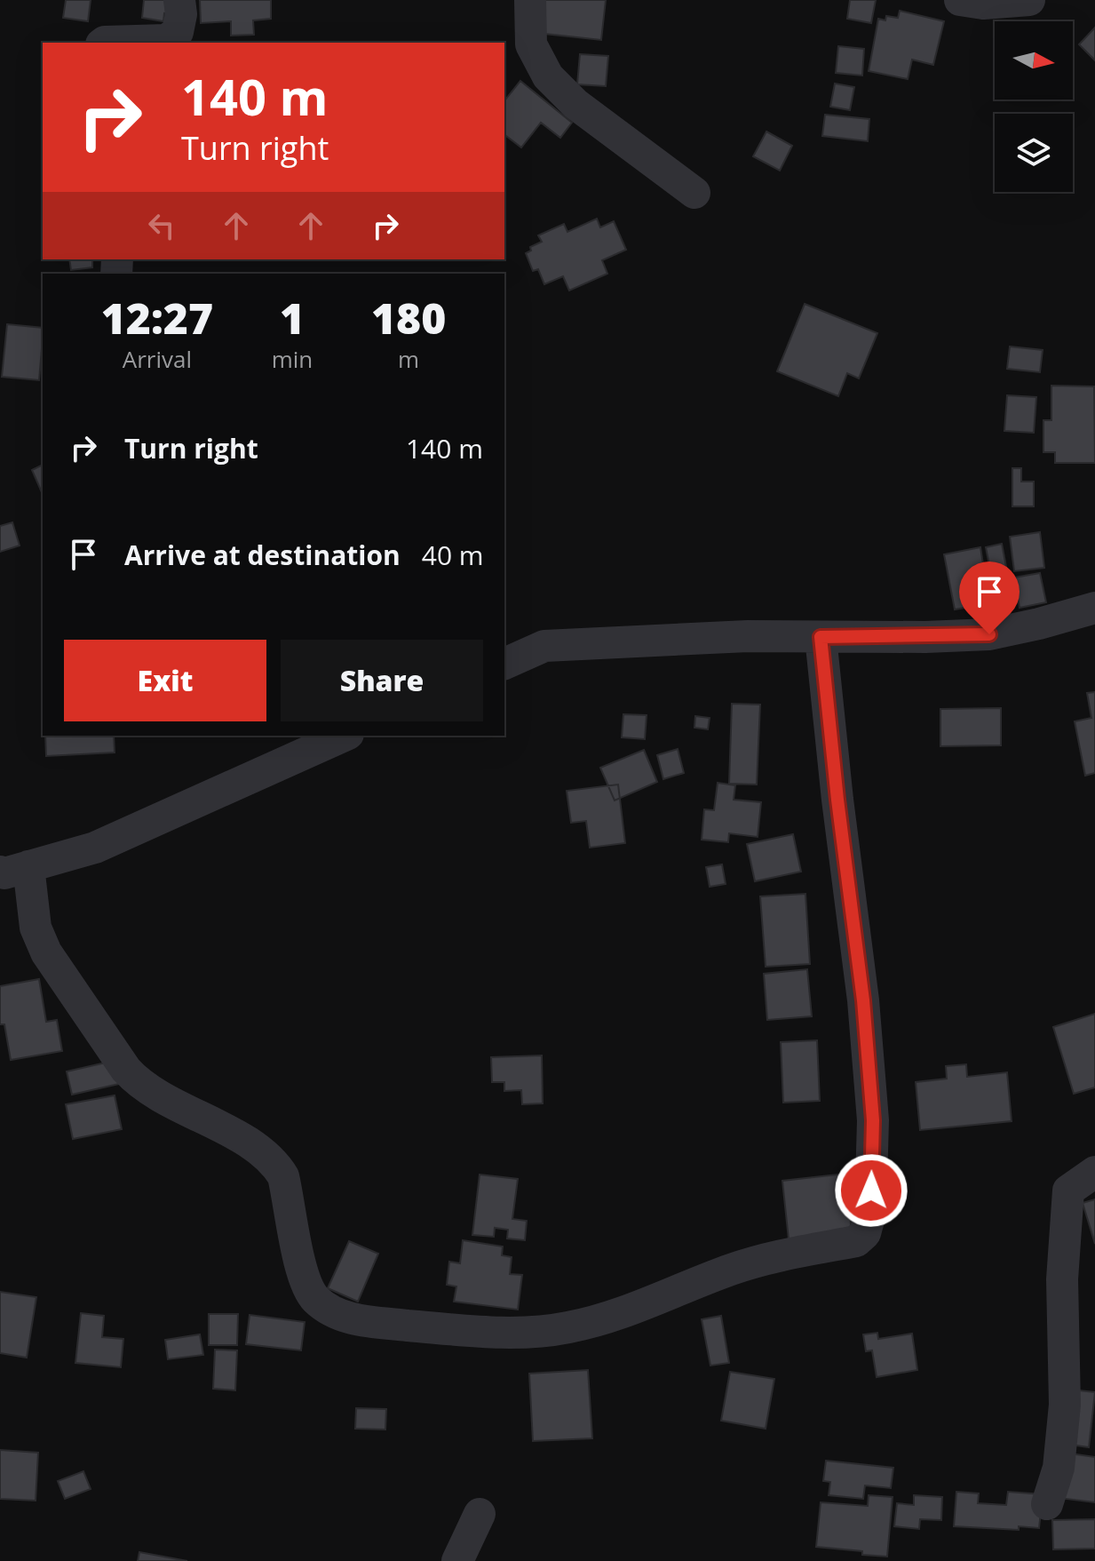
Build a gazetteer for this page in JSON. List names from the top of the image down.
{
  "north": "right",
  "page": {
    "turn": ["140 m", "Turn right"],
    "eta": [
      "12:27",
      "Arrival",
      "1",
      "min",
      "180",
      "m"
    ],
    "list": [
      {
        "name": "Turn right",
        "value": "140 m"
      },
      {
        "name": "Arrive at destination",
        "value": "40 m"
      }
    ],
    "buttons": ["Exit", "Share"]
  }
}
